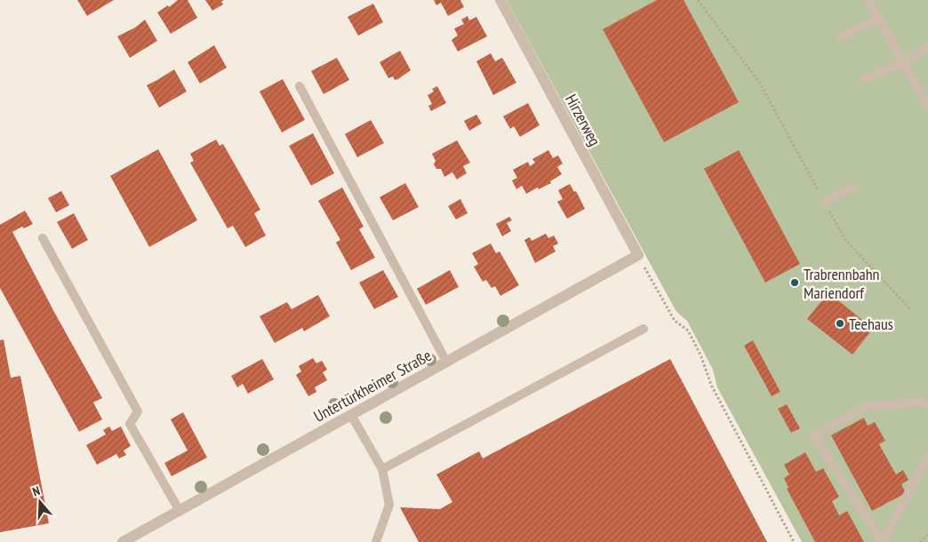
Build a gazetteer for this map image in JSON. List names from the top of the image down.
{
  "streets": {
    "street": ["Hirzerweg", "Untertürkheimer Straße"]
  },
  "crossings": [
    ["Hirzerweg", "Untertürkheimer Straße"]
  ],
  "places": ["Trabrennbahn Mariendorf", "Teehaus"],
  "north": "top"
}
